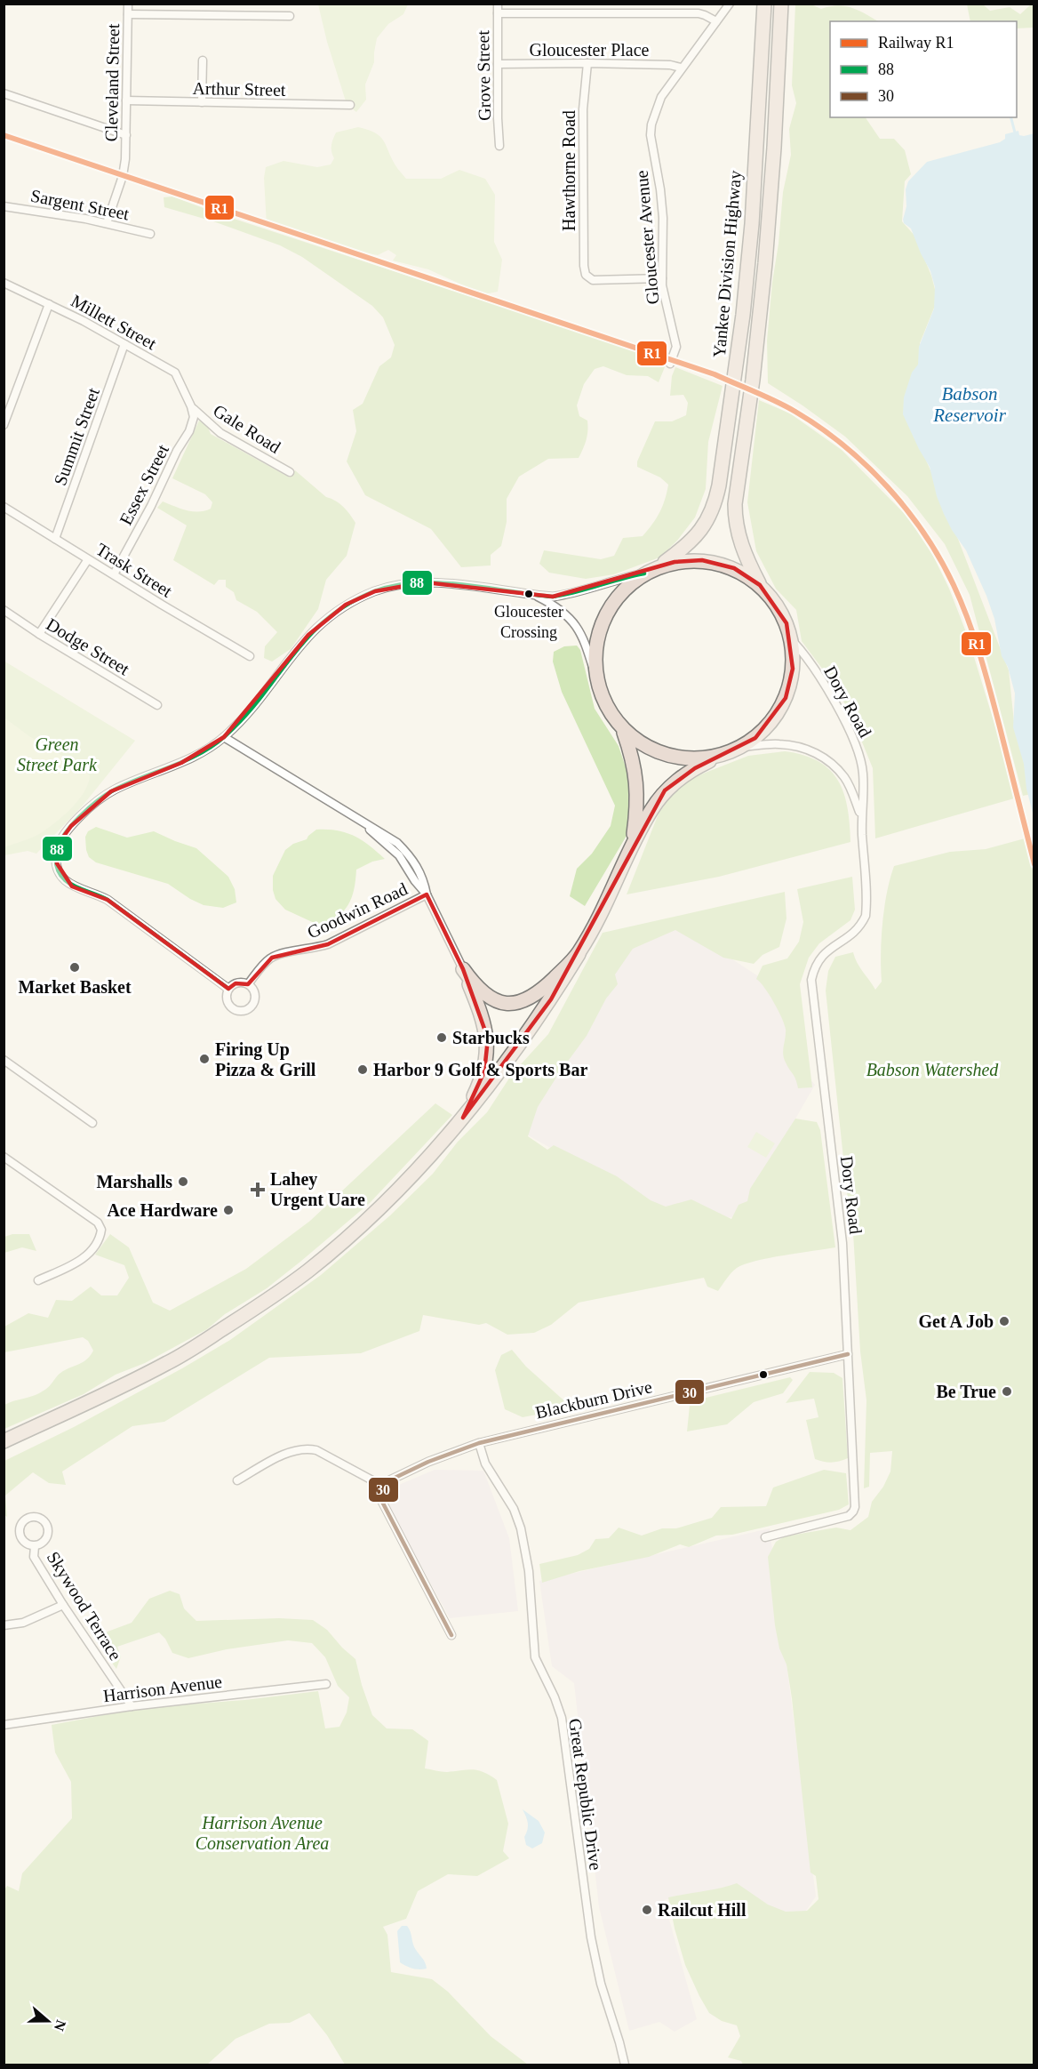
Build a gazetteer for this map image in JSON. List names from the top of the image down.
{
  "streets": {
    "highway": ["Yankee Division Highway"],
    "street": [
      "Gloucester Place",
      "Grove Street",
      "Cleveland Street",
      "Arthur Street",
      "Hawthorne Road",
      "Sargent Street",
      "Gloucester Avenue",
      "Millett Street",
      "Gale Road",
      "Summit Street",
      "Essex Street",
      "Trask Street",
      "Dodge Street",
      "Dory Road",
      "Goodwin Road",
      "Blackburn Drive",
      "Skywood Terrace",
      "Harrison Avenue",
      "Great Republic Drive"
    ]
  },
  "crossings": [
    ["Gloucester Place", "Grove Street"],
    ["Gloucester Place", "Hawthorne Road"],
    ["Gloucester Place", "Gloucester Avenue"],
    ["Cleveland Street", "Arthur Street"],
    ["Cleveland Street", "Sargent Street"],
    ["Hawthorne Road", "Gloucester Avenue"],
    ["Millett Street", "Gale Road"],
    ["Millett Street", "Summit Street"],
    ["Millett Street", "Essex Street"],
    ["Gale Road", "Essex Street"],
    ["Summit Street", "Trask Street"],
    ["Essex Street", "Trask Street"],
    ["Dory Road", "Blackburn Drive"],
    ["Blackburn Drive", "Great Republic Drive"],
    ["Skywood Terrace", "Harrison Avenue"]
  ],
  "water": ["Babson Reservoir"],
  "parks": ["Green Street Park", "Babson Watershed", "Harrison Avenue Conservation Area"],
  "places": {
    "other": [
      "Gloucester Crossing",
      "Market Basket",
      "Starbucks",
      "Firing Up Pizza & Grill",
      "Harbor 9 Golf & Sports Bar",
      "Marshalls",
      "Ace Hardware",
      "Get A Job",
      "Be True",
      "Railcut Hill"
    ],
    "health": ["Lahey Urgent Uare"]
  },
  "lines": ["rail line R1", "transit line 88", "transit line 30"],
  "legend": ["Railway R1", "88", "30"],
  "north": "right"
}
